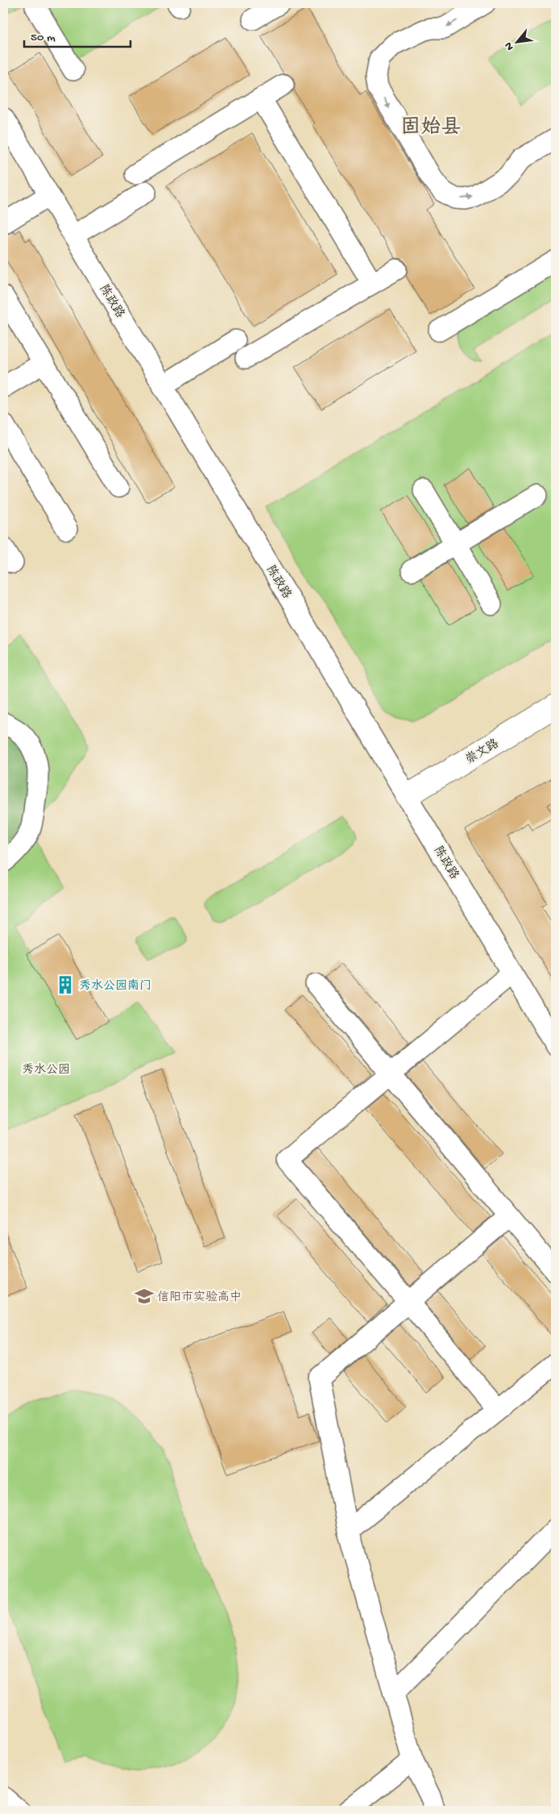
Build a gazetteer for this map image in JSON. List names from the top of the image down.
{
  "streets": {
    "main road": ["崇文路"],
    "street": ["陈政路"]
  },
  "crossings": [
    ["陈政路", "崇文路"]
  ],
  "districts": ["固始县"],
  "parks": ["秀水公园"],
  "places": {
    "building": ["秀水公园南门"],
    "school or university": ["信阳市实验高中"]
  },
  "scale_bar": "50 m",
  "north": "bottom left"
}
